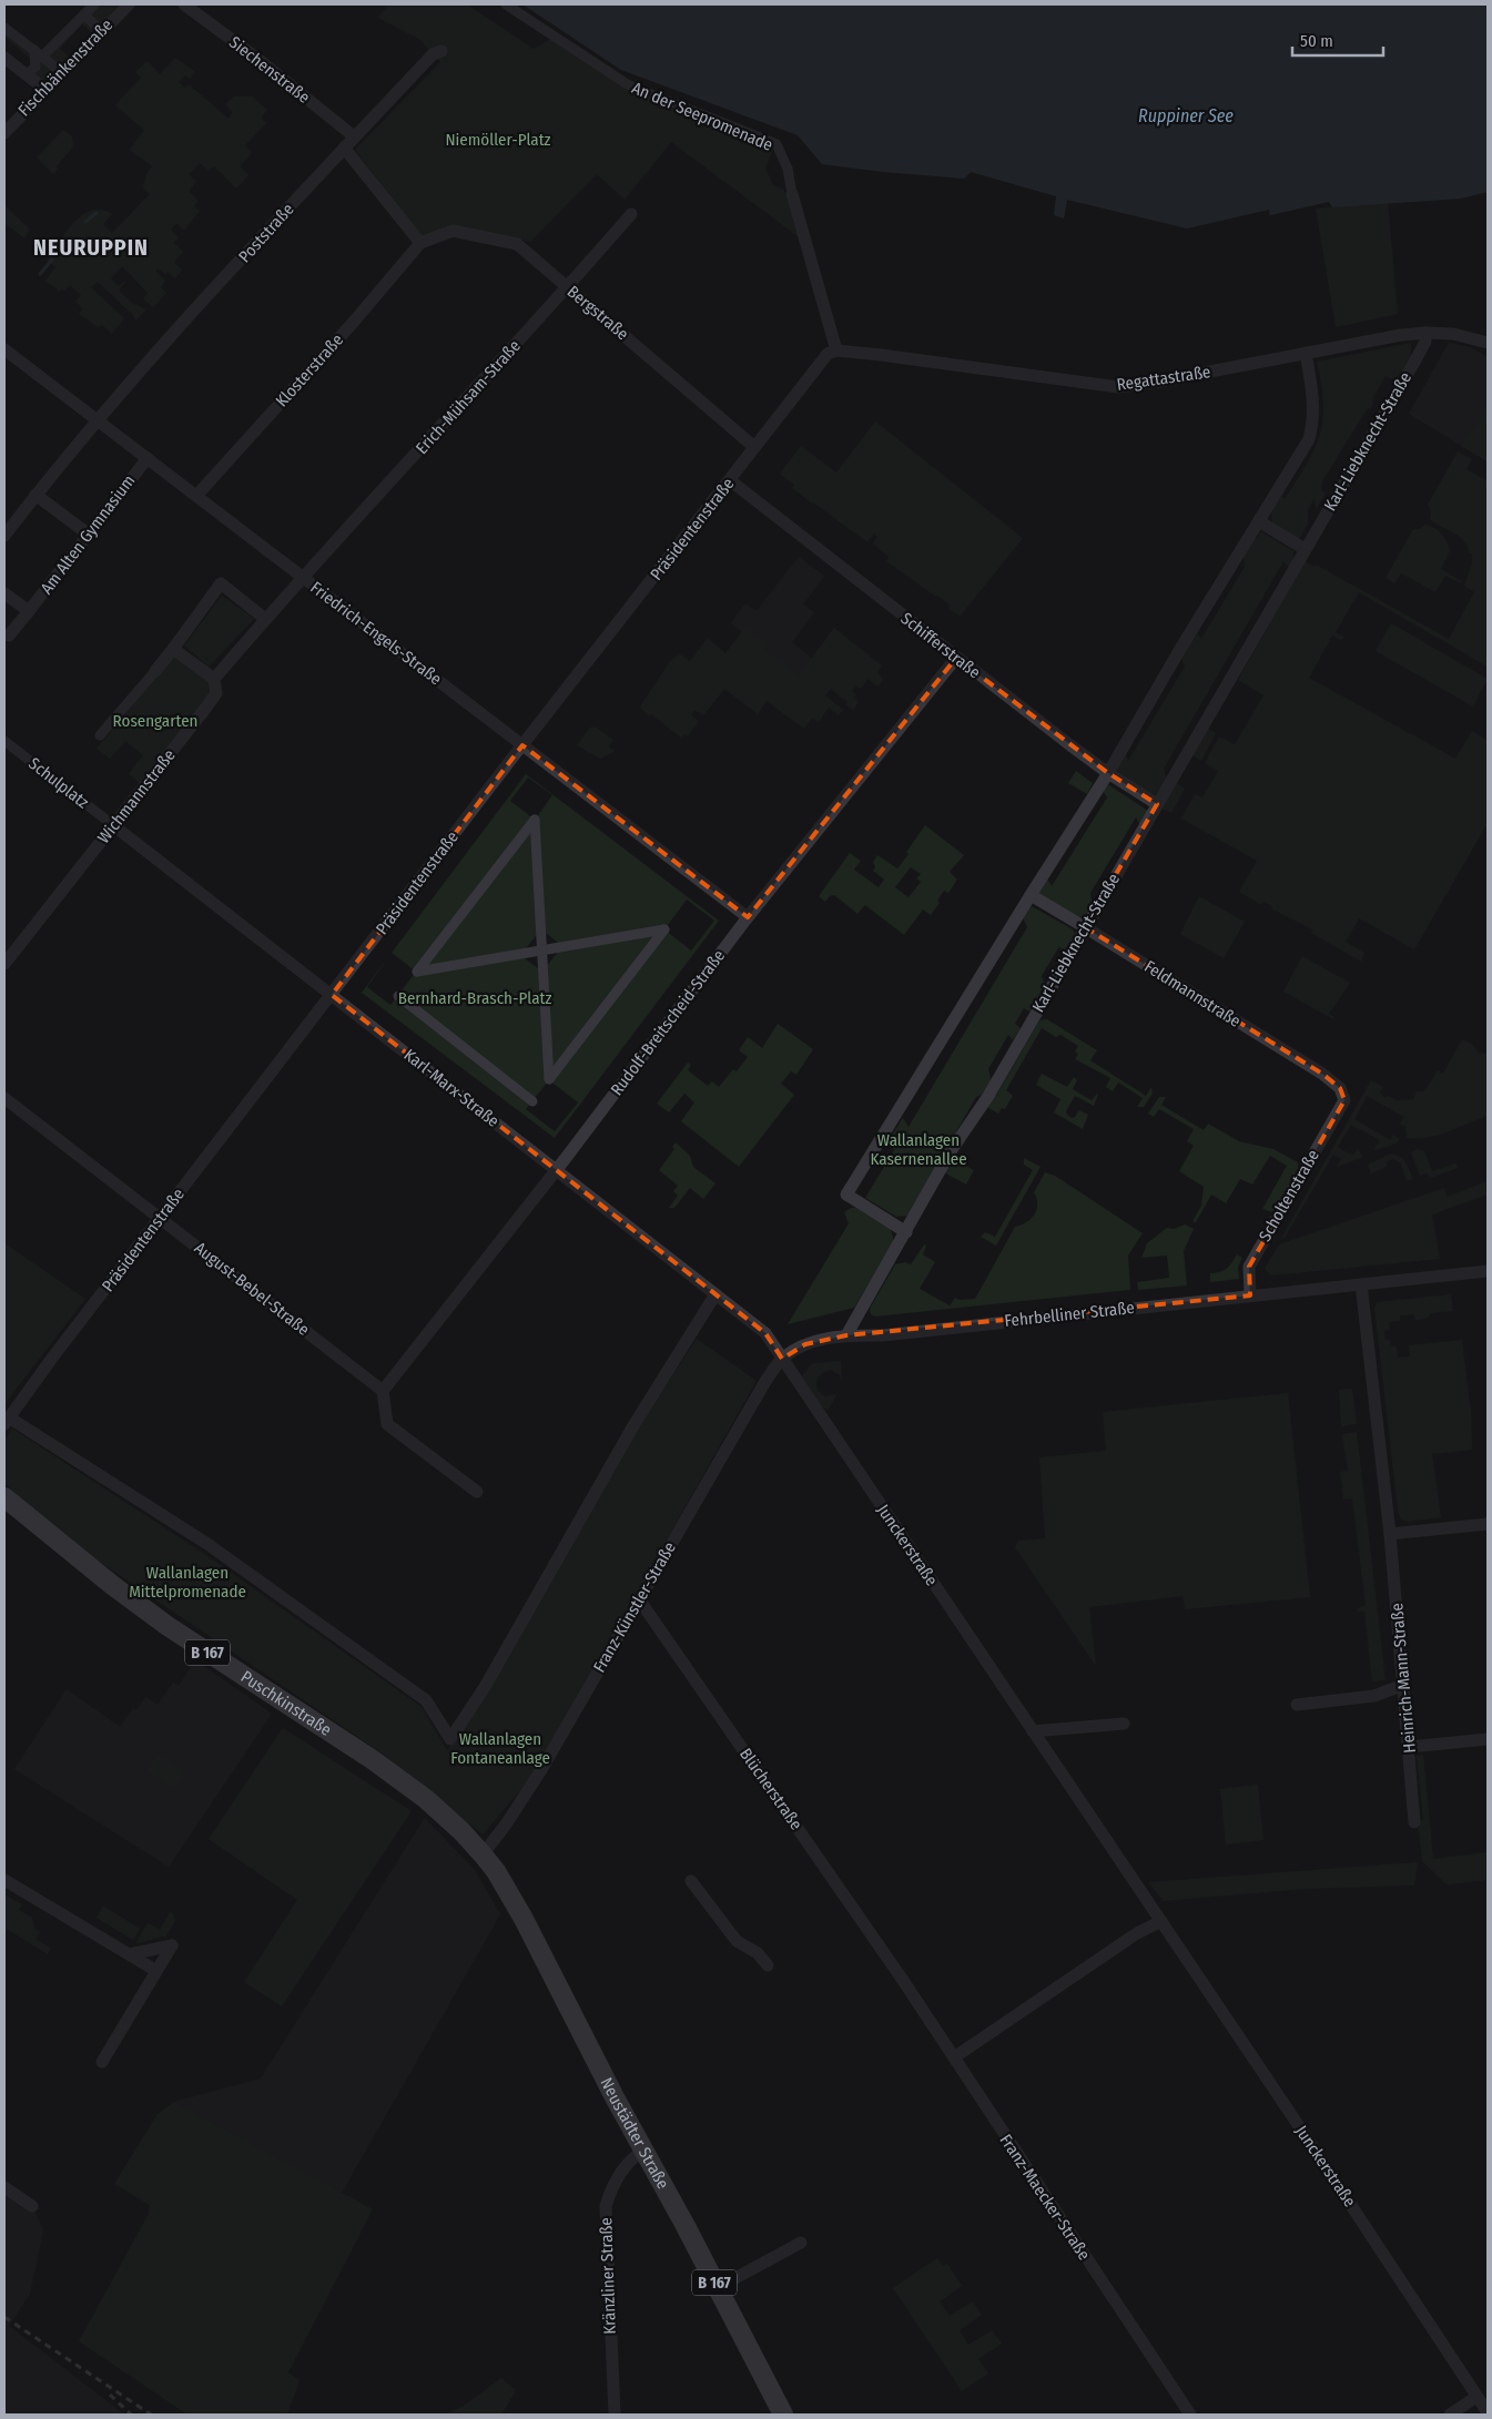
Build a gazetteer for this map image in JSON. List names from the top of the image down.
{
  "streets": {
    "main road": ["B 167", "Puschkinstraße", "Neustädter Straße"],
    "street": [
      "Fischbänkenstraße",
      "Siechenstraße",
      "An der Seepromenade",
      "Poststraße",
      "Bergstraße",
      "Klosterstraße",
      "Regattastraße",
      "Erich-Mühsam-Straße",
      "Karl-Liebknecht-Straße",
      "Präsidentenstraße",
      "Am Alten Gymnasium",
      "Friedrich-Engels-Straße",
      "Schifferstraße",
      "Schulplatz",
      "Wichmannstraße",
      "Feldmannstraße",
      "Rudolf-Breitscheid-Straße",
      "Karl-Marx-Straße",
      "Scholtenstraße",
      "August-Bebel-Straße",
      "Fehrbelliner Straße",
      "Junckerstraße",
      "Franz-Künstler-Straße",
      "Heinrich-Mann-Straße",
      "Blücherstraße",
      "Franz-Maecker-Straße",
      "Kränzliner Straße"
    ]
  },
  "crossings": [
    ["Siechenstraße", "Poststraße"],
    ["An der Seepromenade", "Regattastraße"],
    ["An der Seepromenade", "Präsidentenstraße"],
    ["Poststraße", "Friedrich-Engels-Straße"],
    ["Bergstraße", "Klosterstraße"],
    ["Bergstraße", "Erich-Mühsam-Straße"],
    ["Bergstraße", "Präsidentenstraße"],
    ["Klosterstraße", "Friedrich-Engels-Straße"],
    ["Regattastraße", "Karl-Liebknecht-Straße"],
    ["Regattastraße", "Präsidentenstraße"],
    ["Erich-Mühsam-Straße", "Friedrich-Engels-Straße"],
    ["Karl-Liebknecht-Straße", "Schifferstraße"],
    ["Karl-Liebknecht-Straße", "Feldmannstraße"],
    ["Karl-Liebknecht-Straße", "Fehrbelliner Straße"],
    ["Präsidentenstraße", "Friedrich-Engels-Straße"],
    ["Präsidentenstraße", "Schifferstraße"],
    ["Präsidentenstraße", "Karl-Marx-Straße"],
    ["Präsidentenstraße", "August-Bebel-Straße"],
    ["Am Alten Gymnasium", "Friedrich-Engels-Straße"],
    ["Friedrich-Engels-Straße", "Rudolf-Breitscheid-Straße"],
    ["Schifferstraße", "Rudolf-Breitscheid-Straße"],
    ["Schulplatz", "Wichmannstraße"],
    ["Schulplatz", "Karl-Marx-Straße"],
    ["Wichmannstraße", "Karl-Marx-Straße"],
    ["Feldmannstraße", "Scholtenstraße"],
    ["Rudolf-Breitscheid-Straße", "Karl-Marx-Straße"],
    ["Rudolf-Breitscheid-Straße", "August-Bebel-Straße"],
    ["Karl-Marx-Straße", "Fehrbelliner Straße"],
    ["Karl-Marx-Straße", "Junckerstraße"],
    ["Karl-Marx-Straße", "Franz-Künstler-Straße"],
    ["Scholtenstraße", "Fehrbelliner Straße"],
    ["Fehrbelliner Straße", "Junckerstraße"],
    ["Fehrbelliner Straße", "Franz-Künstler-Straße"],
    ["Junckerstraße", "Franz-Künstler-Straße"],
    ["Franz-Künstler-Straße", "Puschkinstraße"],
    ["Franz-Künstler-Straße", "Blücherstraße"],
    ["Franz-Künstler-Straße", "Neustädter Straße"],
    ["Puschkinstraße", "Neustädter Straße"],
    ["Blücherstraße", "Franz-Maecker-Straße"],
    ["Neustädter Straße", "Kränzliner Straße"]
  ],
  "districts": ["NEURUPPIN"],
  "water": ["Ruppiner See"],
  "parks": [
    "Niemöller-Platz",
    "Rosengarten",
    "Bernhard-Brasch-Platz",
    "Wallanlagen Kasernenallee",
    "Wallanlagen Mittelpromenade",
    "Wallanlagen Fontaneanlage"
  ],
  "scale_bar": "50 m"
}
